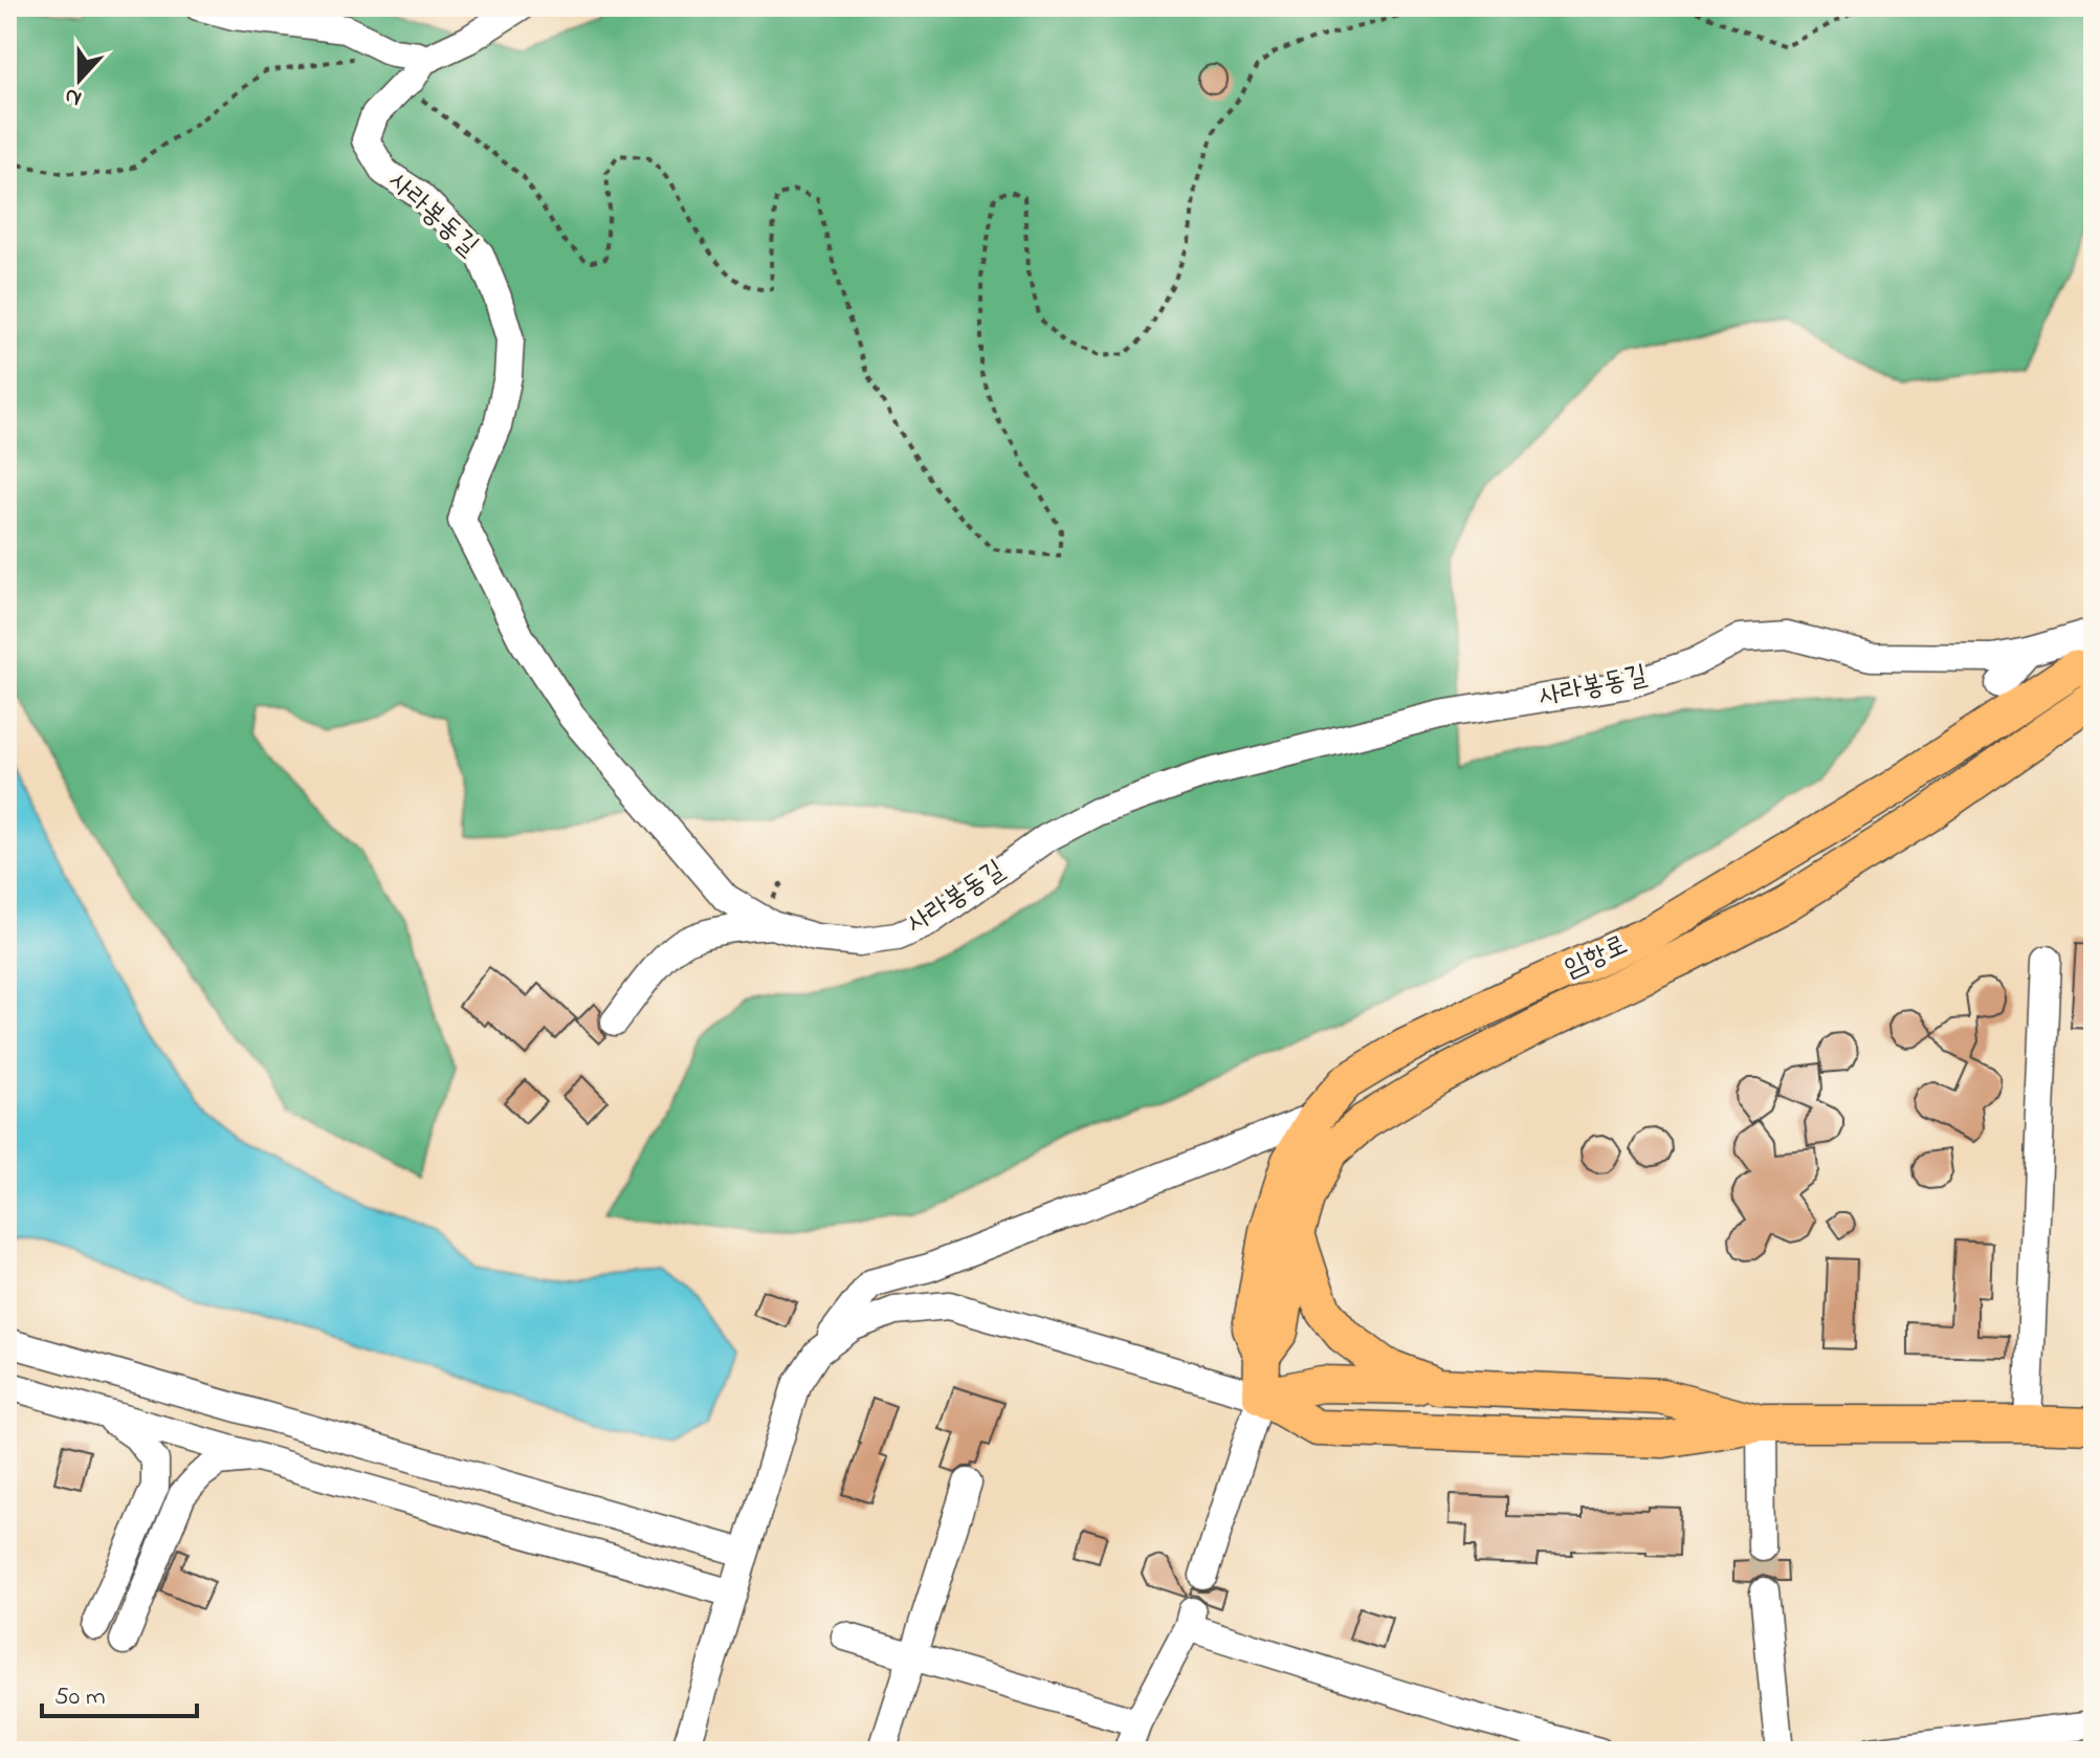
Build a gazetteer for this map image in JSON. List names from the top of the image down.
{
  "streets": {
    "main road": ["임항로"],
    "street": ["사라봉동길"]
  },
  "scale_bar": "50 m",
  "north": "bottom"
}
